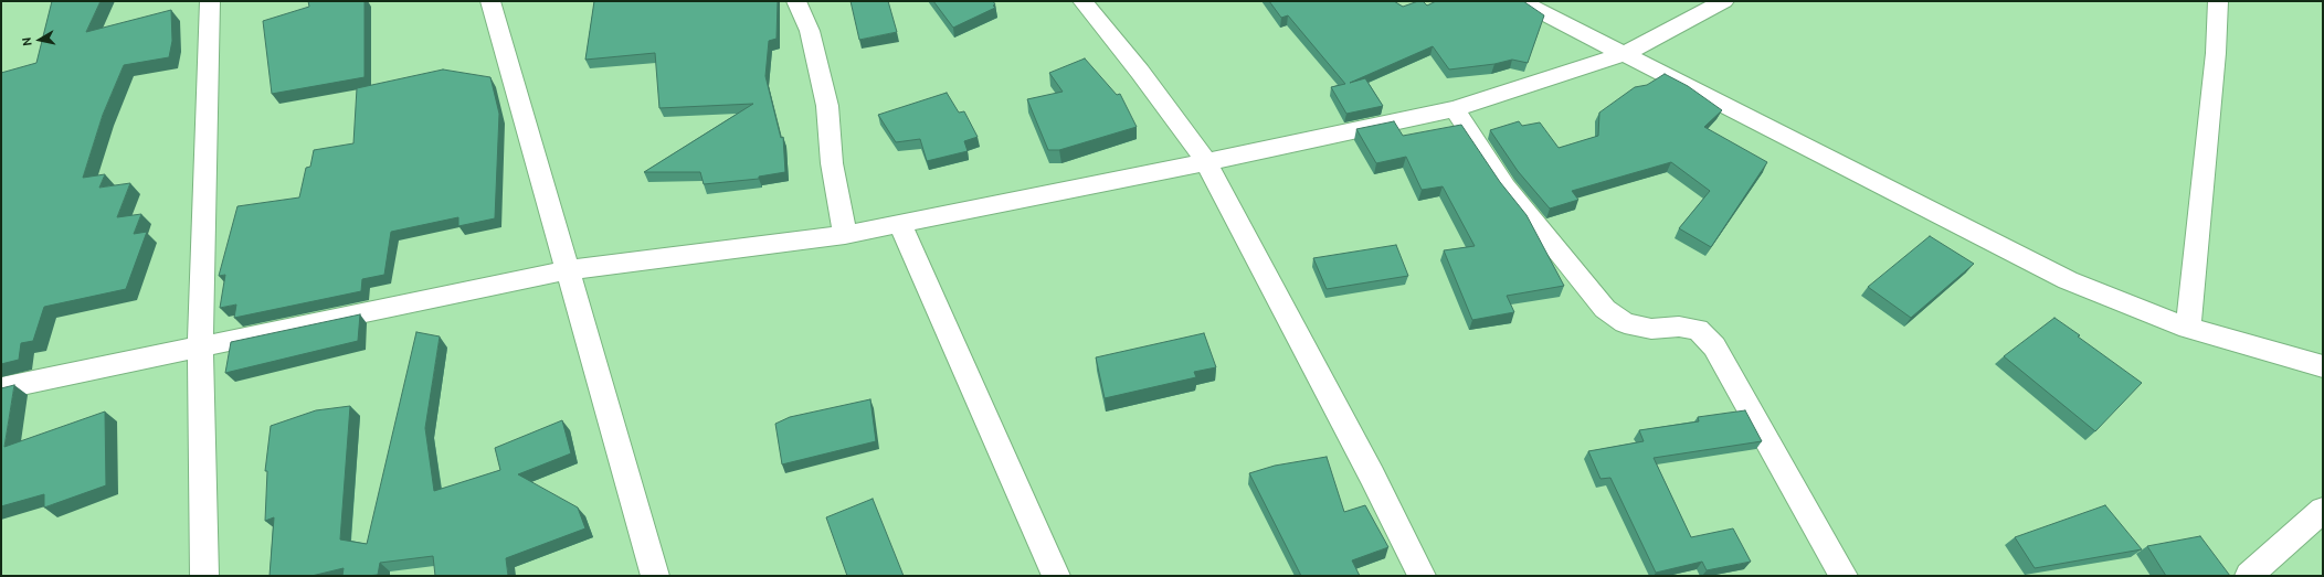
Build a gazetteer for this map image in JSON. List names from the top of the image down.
{
  "north": "left"
}
